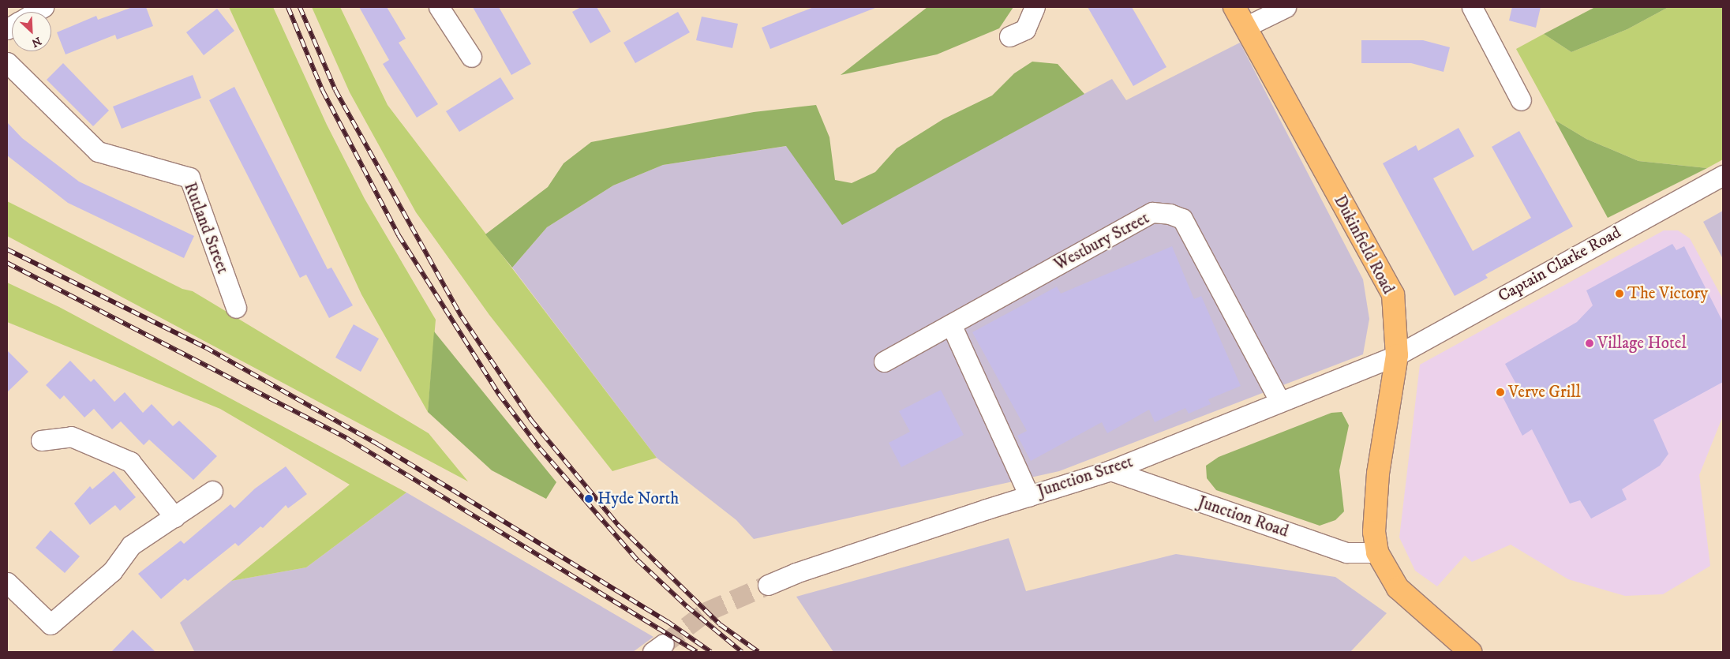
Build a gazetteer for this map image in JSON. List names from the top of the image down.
{
  "streets": {
    "main road": ["Dukinfield Road"],
    "street": [
      "Rutland Street",
      "Westbury Street",
      "Captain Clarke Road",
      "Junction Street",
      "Junction Road"
    ]
  },
  "crossings": [
    ["Westbury Street", "Junction Street"],
    ["Dukinfield Road", "Captain Clarke Road"],
    ["Dukinfield Road", "Junction Street"],
    ["Dukinfield Road", "Junction Road"],
    ["Captain Clarke Road", "Junction Street"],
    ["Junction Street", "Junction Road"]
  ],
  "places": [
    "The Victory",
    "Village Hotel",
    "Verve Grill",
    "Hyde North"
  ],
  "north": "bottom right"
}
